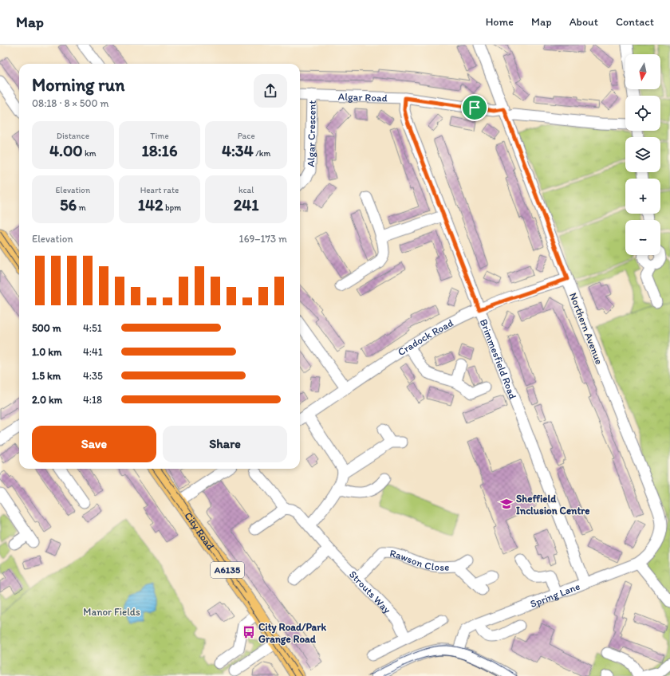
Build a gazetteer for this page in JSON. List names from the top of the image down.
{
  "streets": {
    "main road": ["City Road", "A6135"],
    "street": [
      "Algar Road",
      "Algar Crescent",
      "Northern Avenue",
      "Cradock Road",
      "Brimmesfield Road",
      "Rawson Close",
      "Strouts Way",
      "Spring Lane"
    ]
  },
  "crossings": [
    ["Algar Road", "Algar Crescent"],
    ["Algar Road", "Northern Avenue"],
    ["Algar Road", "Brimmesfield Road"],
    ["Northern Avenue", "Cradock Road"],
    ["Northern Avenue", "Spring Lane"],
    ["Cradock Road", "Brimmesfield Road"],
    ["Brimmesfield Road", "Spring Lane"],
    ["Rawson Close", "Strouts Way"]
  ],
  "parks": ["Manor Fields"],
  "places": {
    "school or university": ["Sheffield Inclusion Centre"],
    "bus stop": ["City Road/Park Grange Road"]
  },
  "north": "bottom",
  "page": {
    "header": "Map",
    "nav": [
      "Home",
      "Map",
      "About",
      "Contact"
    ],
    "map_buttons": ["+", "−"],
    "heading": ["Morning run", "08:18 · 8 × 500 m"],
    "stats": [
      ["Distance", "4.00 km"],
      ["Time", "18:16"],
      ["Pace", "4:34 /km"],
      ["Elevation", "56 m"],
      ["Heart rate", "142 bpm"],
      ["kcal", "241"]
    ],
    "chart": ["Elevation", "169–173 m"],
    "list": [
      {
        "name": "500 m",
        "note": "4:51"
      },
      {
        "name": "1.0 km",
        "note": "4:41"
      },
      {
        "name": "1.5 km",
        "note": "4:35"
      },
      {
        "name": "2.0 km",
        "note": "4:18"
      }
    ],
    "buttons": ["Save", "Share"]
  }
}
